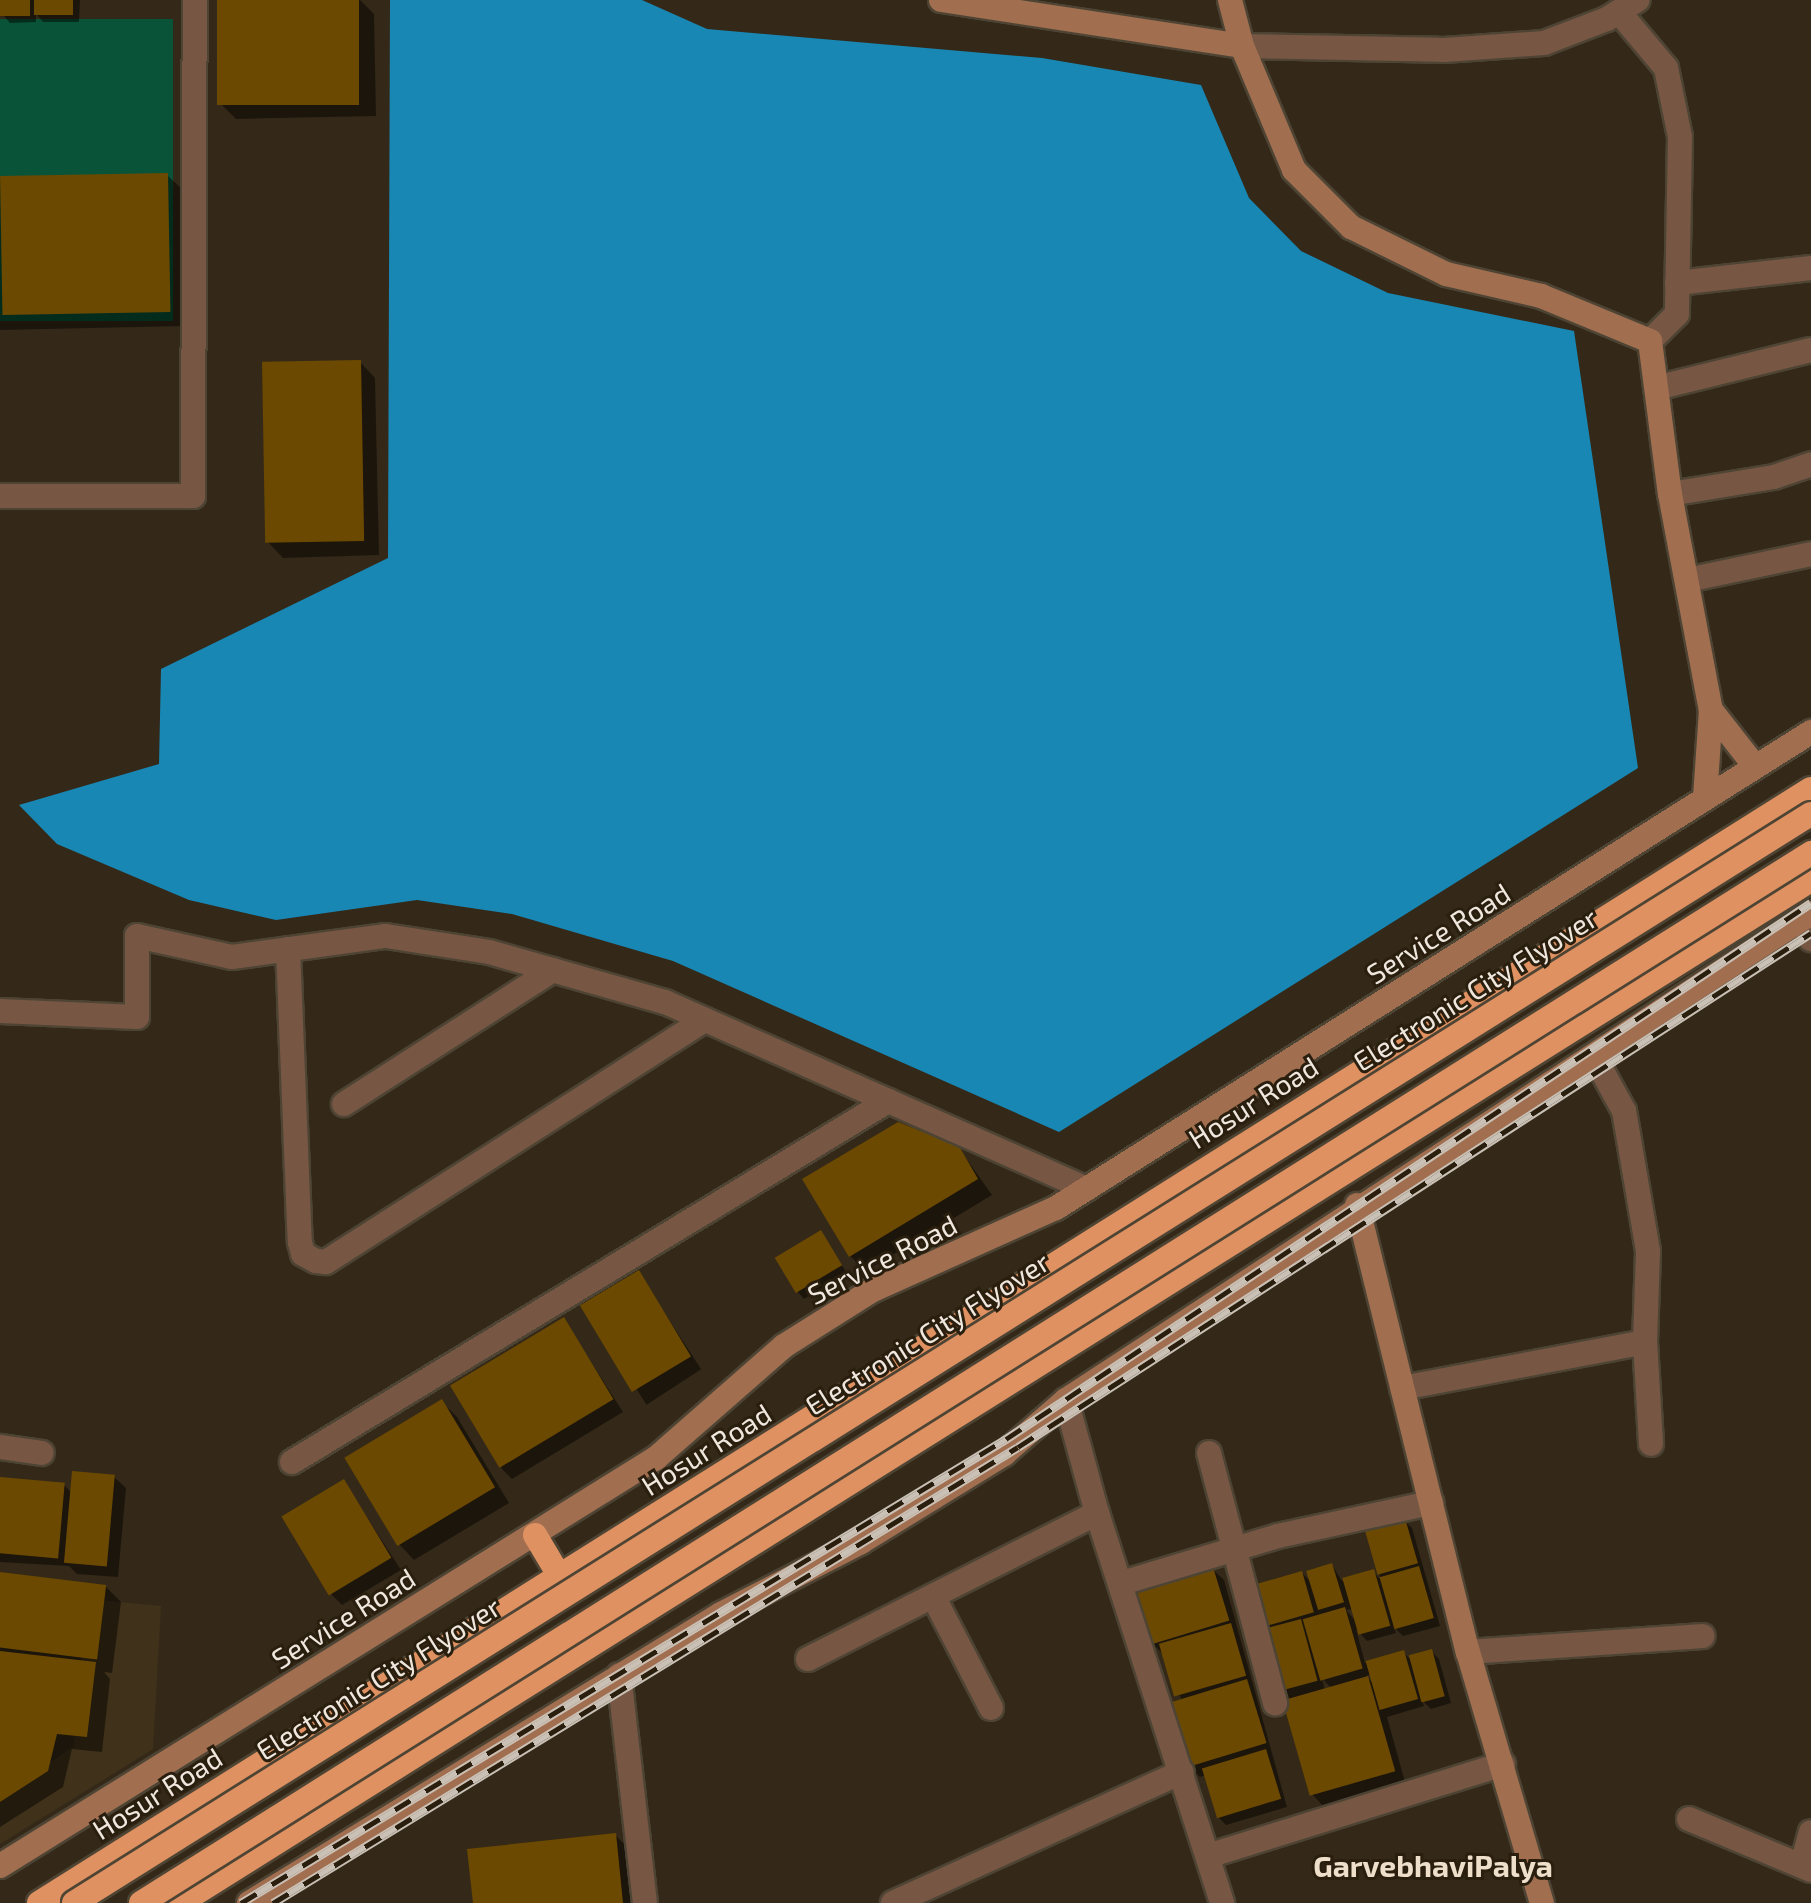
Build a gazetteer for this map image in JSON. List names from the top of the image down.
{
  "streets": {
    "highway": ["Electronic City Flyover", "Hosur Road"],
    "street": ["Service Road"]
  },
  "districts": ["GarvebhaviPalya"]
}
